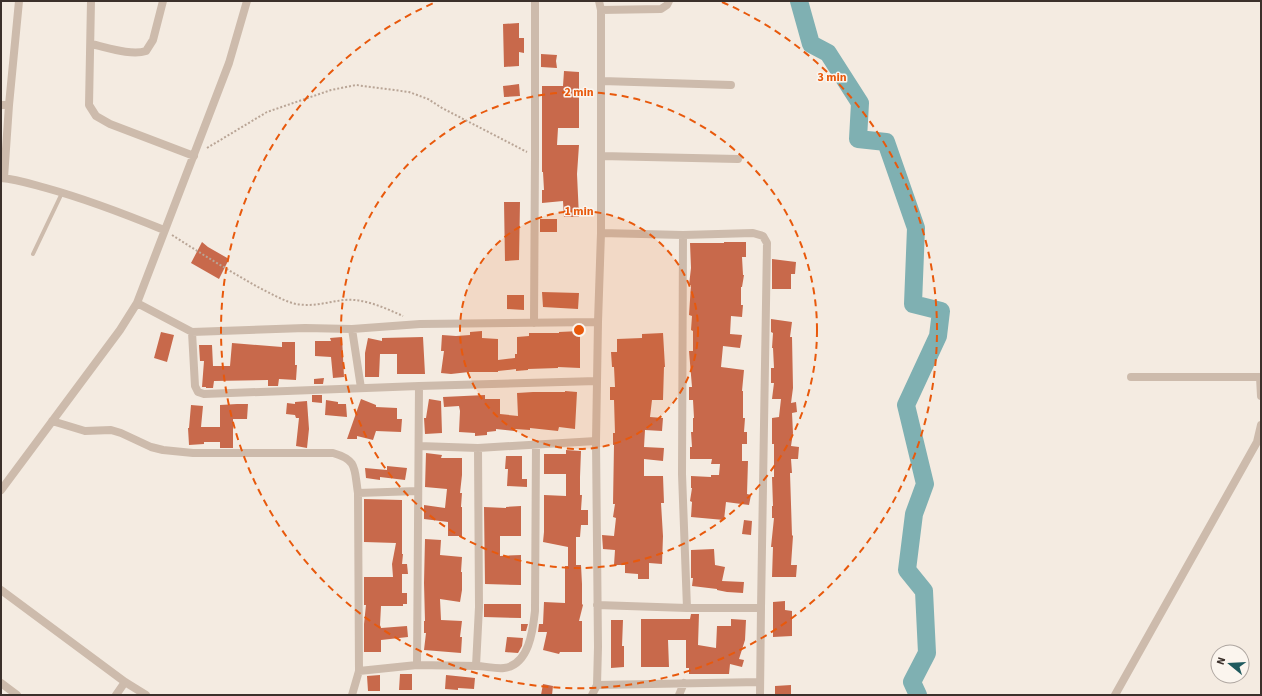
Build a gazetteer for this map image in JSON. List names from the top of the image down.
{
  "north": "left",
  "rings": ["3 min", "2 min", "1 min"]
}
